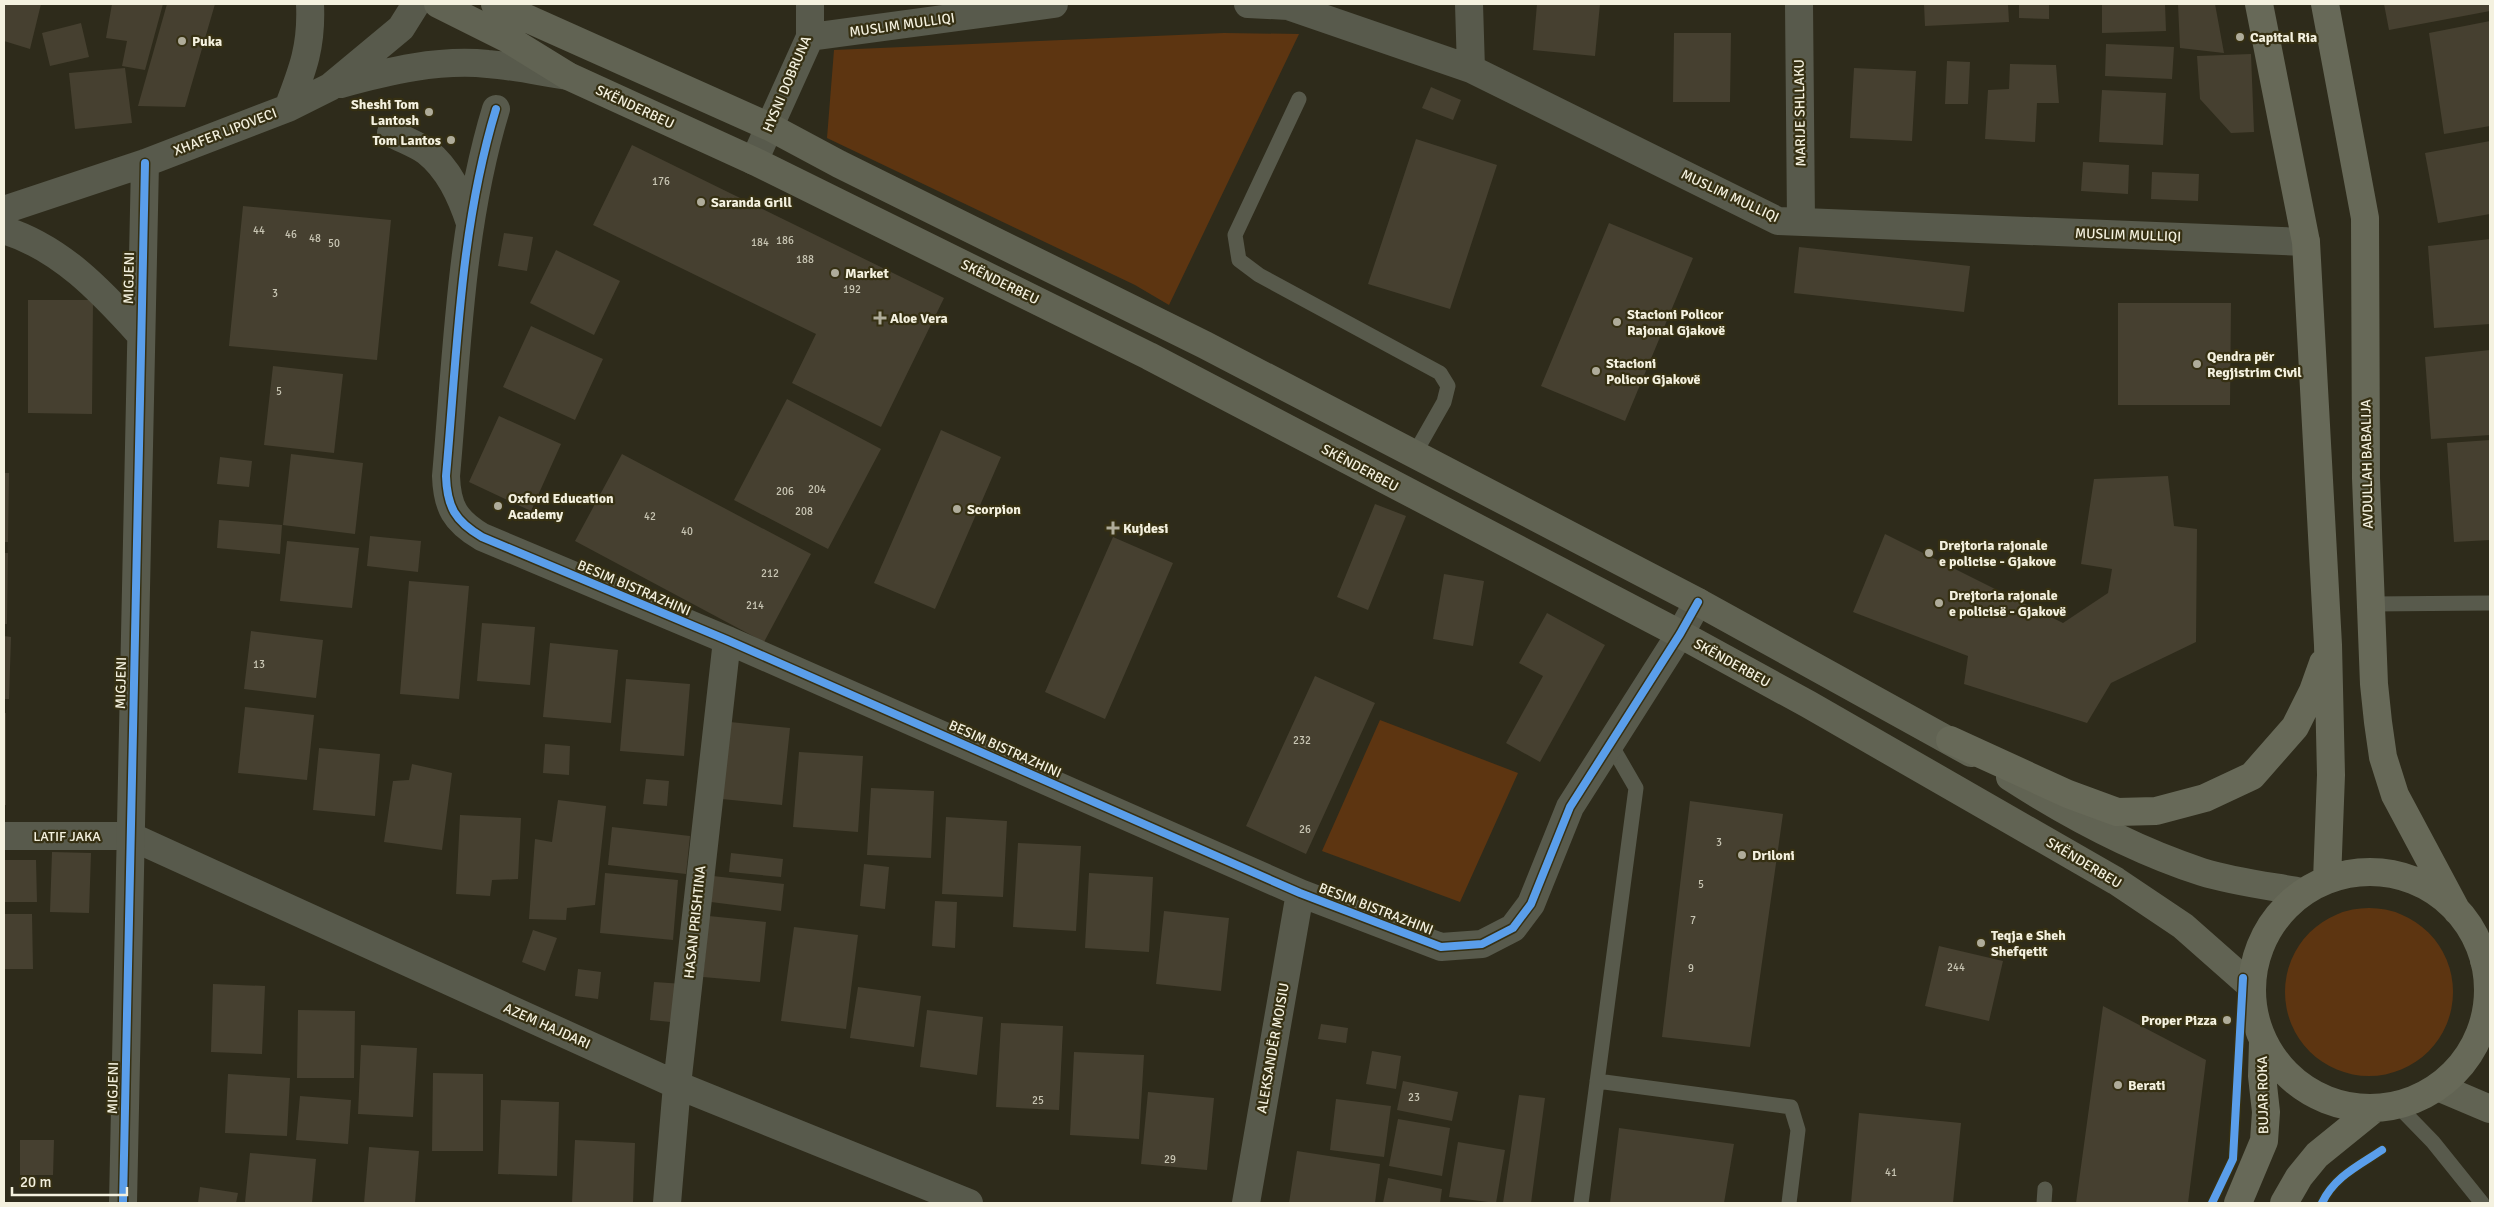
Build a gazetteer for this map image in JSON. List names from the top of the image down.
{
  "streets": {
    "main road": ["SKËNDERBEU", "AVDULLAH BABALIJA", "BUJAR ROKA"],
    "street": [
      "MUSLIM MULLIQI",
      "HYSNI DOBRUNA",
      "MARIJE SHLLAKU",
      "XHAFER LIPOVECI",
      "MIGJENI",
      "BESIM BISTRAZHINI",
      "LATIF JAKA",
      "HASAN PRISHTINA",
      "AZEM HAJDARI",
      "ALEKSANDËR MOISIU"
    ]
  },
  "crossings": [
    ["MUSLIM MULLIQI", "HYSNI DOBRUNA"],
    ["MUSLIM MULLIQI", "MARIJE SHLLAKU"],
    ["HYSNI DOBRUNA", "SKËNDERBEU"],
    ["SKËNDERBEU", "BESIM BISTRAZHINI"],
    ["XHAFER LIPOVECI", "MIGJENI"],
    ["MIGJENI", "LATIF JAKA"],
    ["MIGJENI", "AZEM HAJDARI"],
    ["BESIM BISTRAZHINI", "HASAN PRISHTINA"],
    ["BESIM BISTRAZHINI", "ALEKSANDËR MOISIU"],
    ["LATIF JAKA", "AZEM HAJDARI"],
    ["HASAN PRISHTINA", "AZEM HAJDARI"]
  ],
  "places": {
    "other": [
      "Capital Ria",
      "Puka",
      "Sheshi Tom Lantosh",
      "Tom Lantos",
      "Saranda Grill",
      "Market",
      "Stacioni Policor Rajonal Gjakovë",
      "Qendra për Regjistrim Civil",
      "Stacioni Policor Gjakovë",
      "Oxford Education Academy",
      "Scorpion",
      "Drejtoria rajonale e policise - Gjakove",
      "Drejtoria rajonale e policisë - Gjakovë",
      "Driloni",
      "Teqja e Sheh Shefqetit",
      "Proper Pizza",
      "Berati"
    ],
    "health": ["Aloe Vera", "Kujdesi"]
  },
  "house_numbers": [
    "176",
    "44",
    "46",
    "48",
    "186",
    "184",
    "50",
    "188",
    "192",
    "3",
    "5",
    "204",
    "206",
    "208",
    "42",
    "40",
    "212",
    "214",
    "13",
    "232",
    "26",
    "3",
    "5",
    "7",
    "244",
    "9",
    "23",
    "25",
    "29",
    "41"
  ],
  "scale_bar": "20 m"
}
